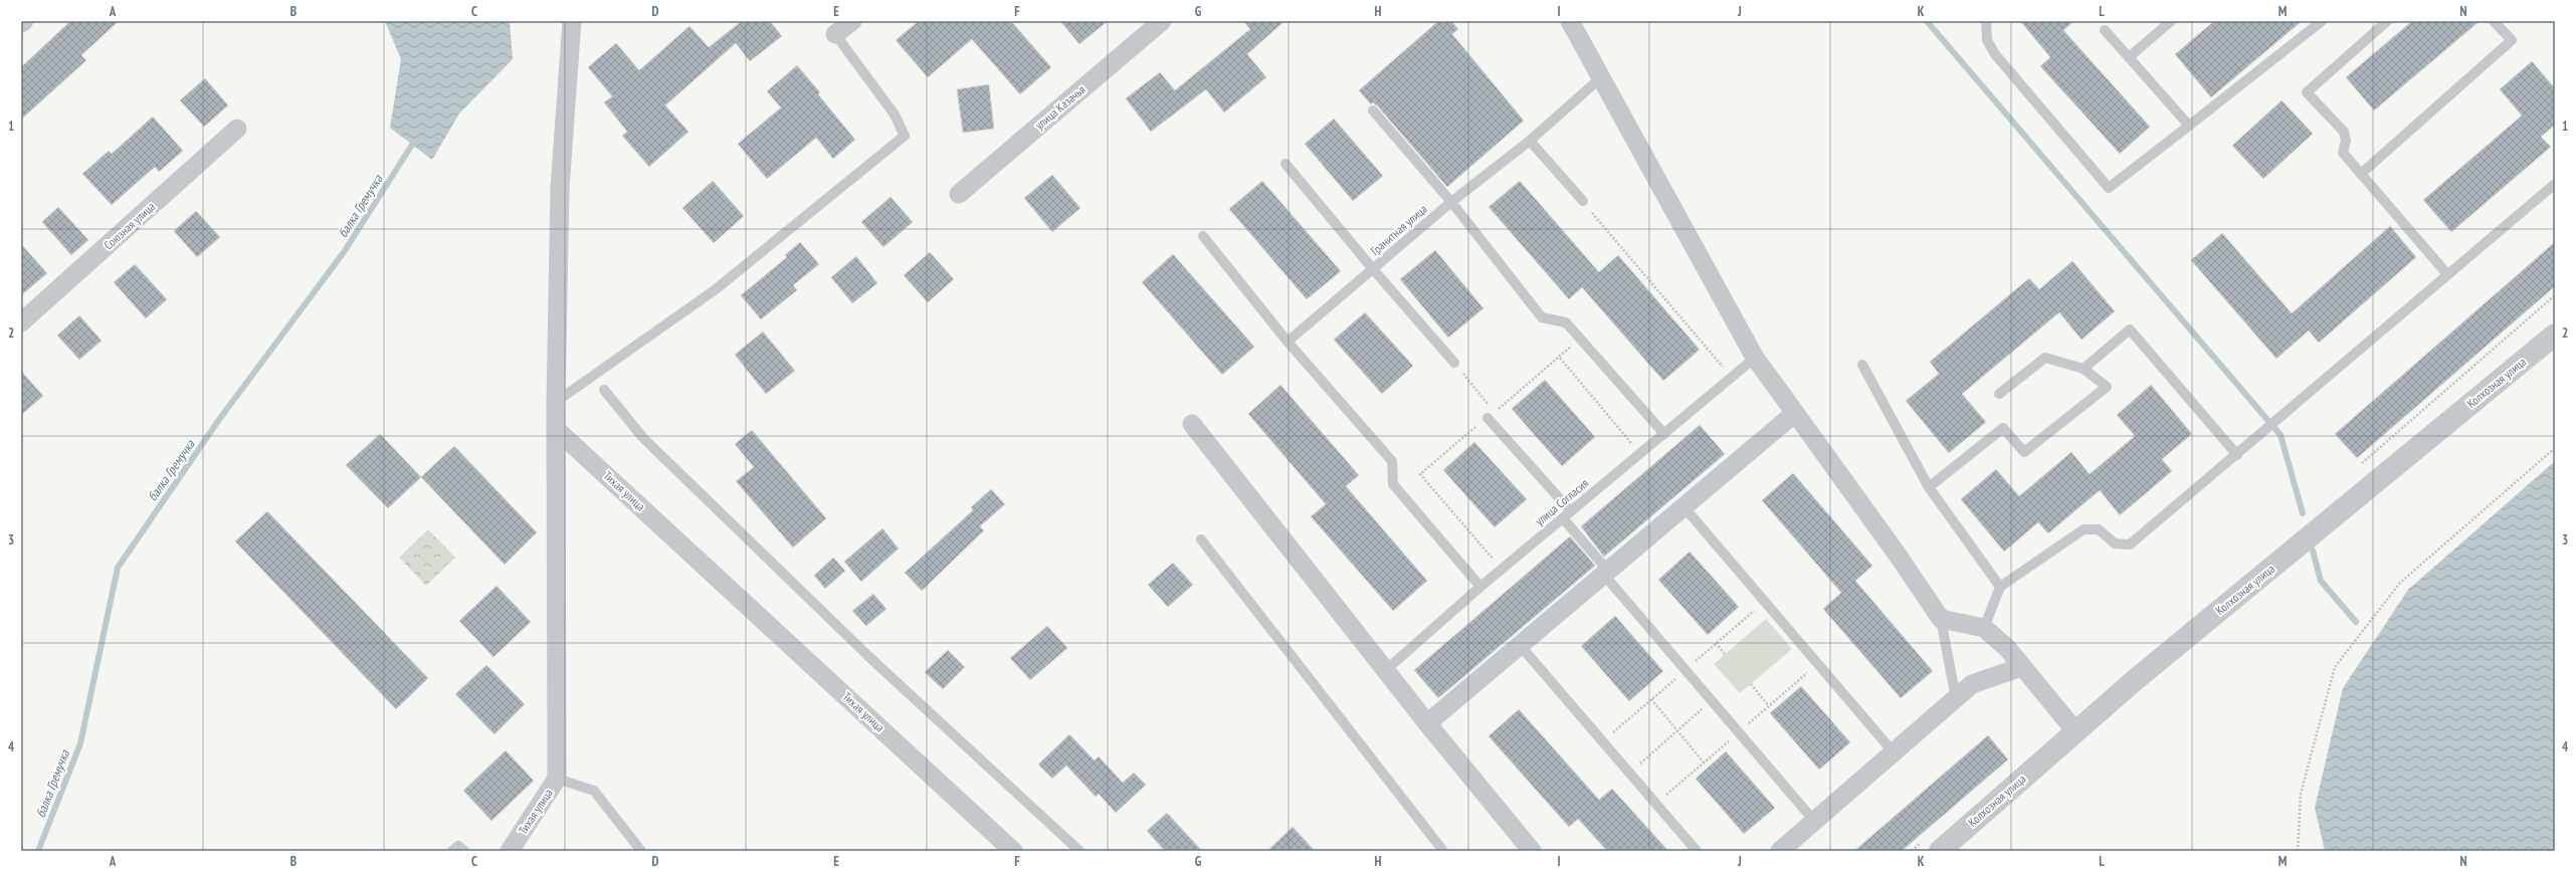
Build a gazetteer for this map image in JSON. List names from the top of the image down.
{
  "streets": {
    "street": [
      "улица Казачья",
      "Союзная улица",
      "Колхозная улица",
      "Тихая улица"
    ],
    "lane": ["Гранитная улица", "улица Согласия"]
  },
  "water": ["балка Гремучка"],
  "grid": {
    "columns": [
      "A",
      "B",
      "C",
      "D",
      "E",
      "F",
      "G",
      "H",
      "I",
      "J",
      "K",
      "L",
      "M",
      "N"
    ],
    "rows": [
      "1",
      "2",
      "3",
      "4"
    ]
  }
}
